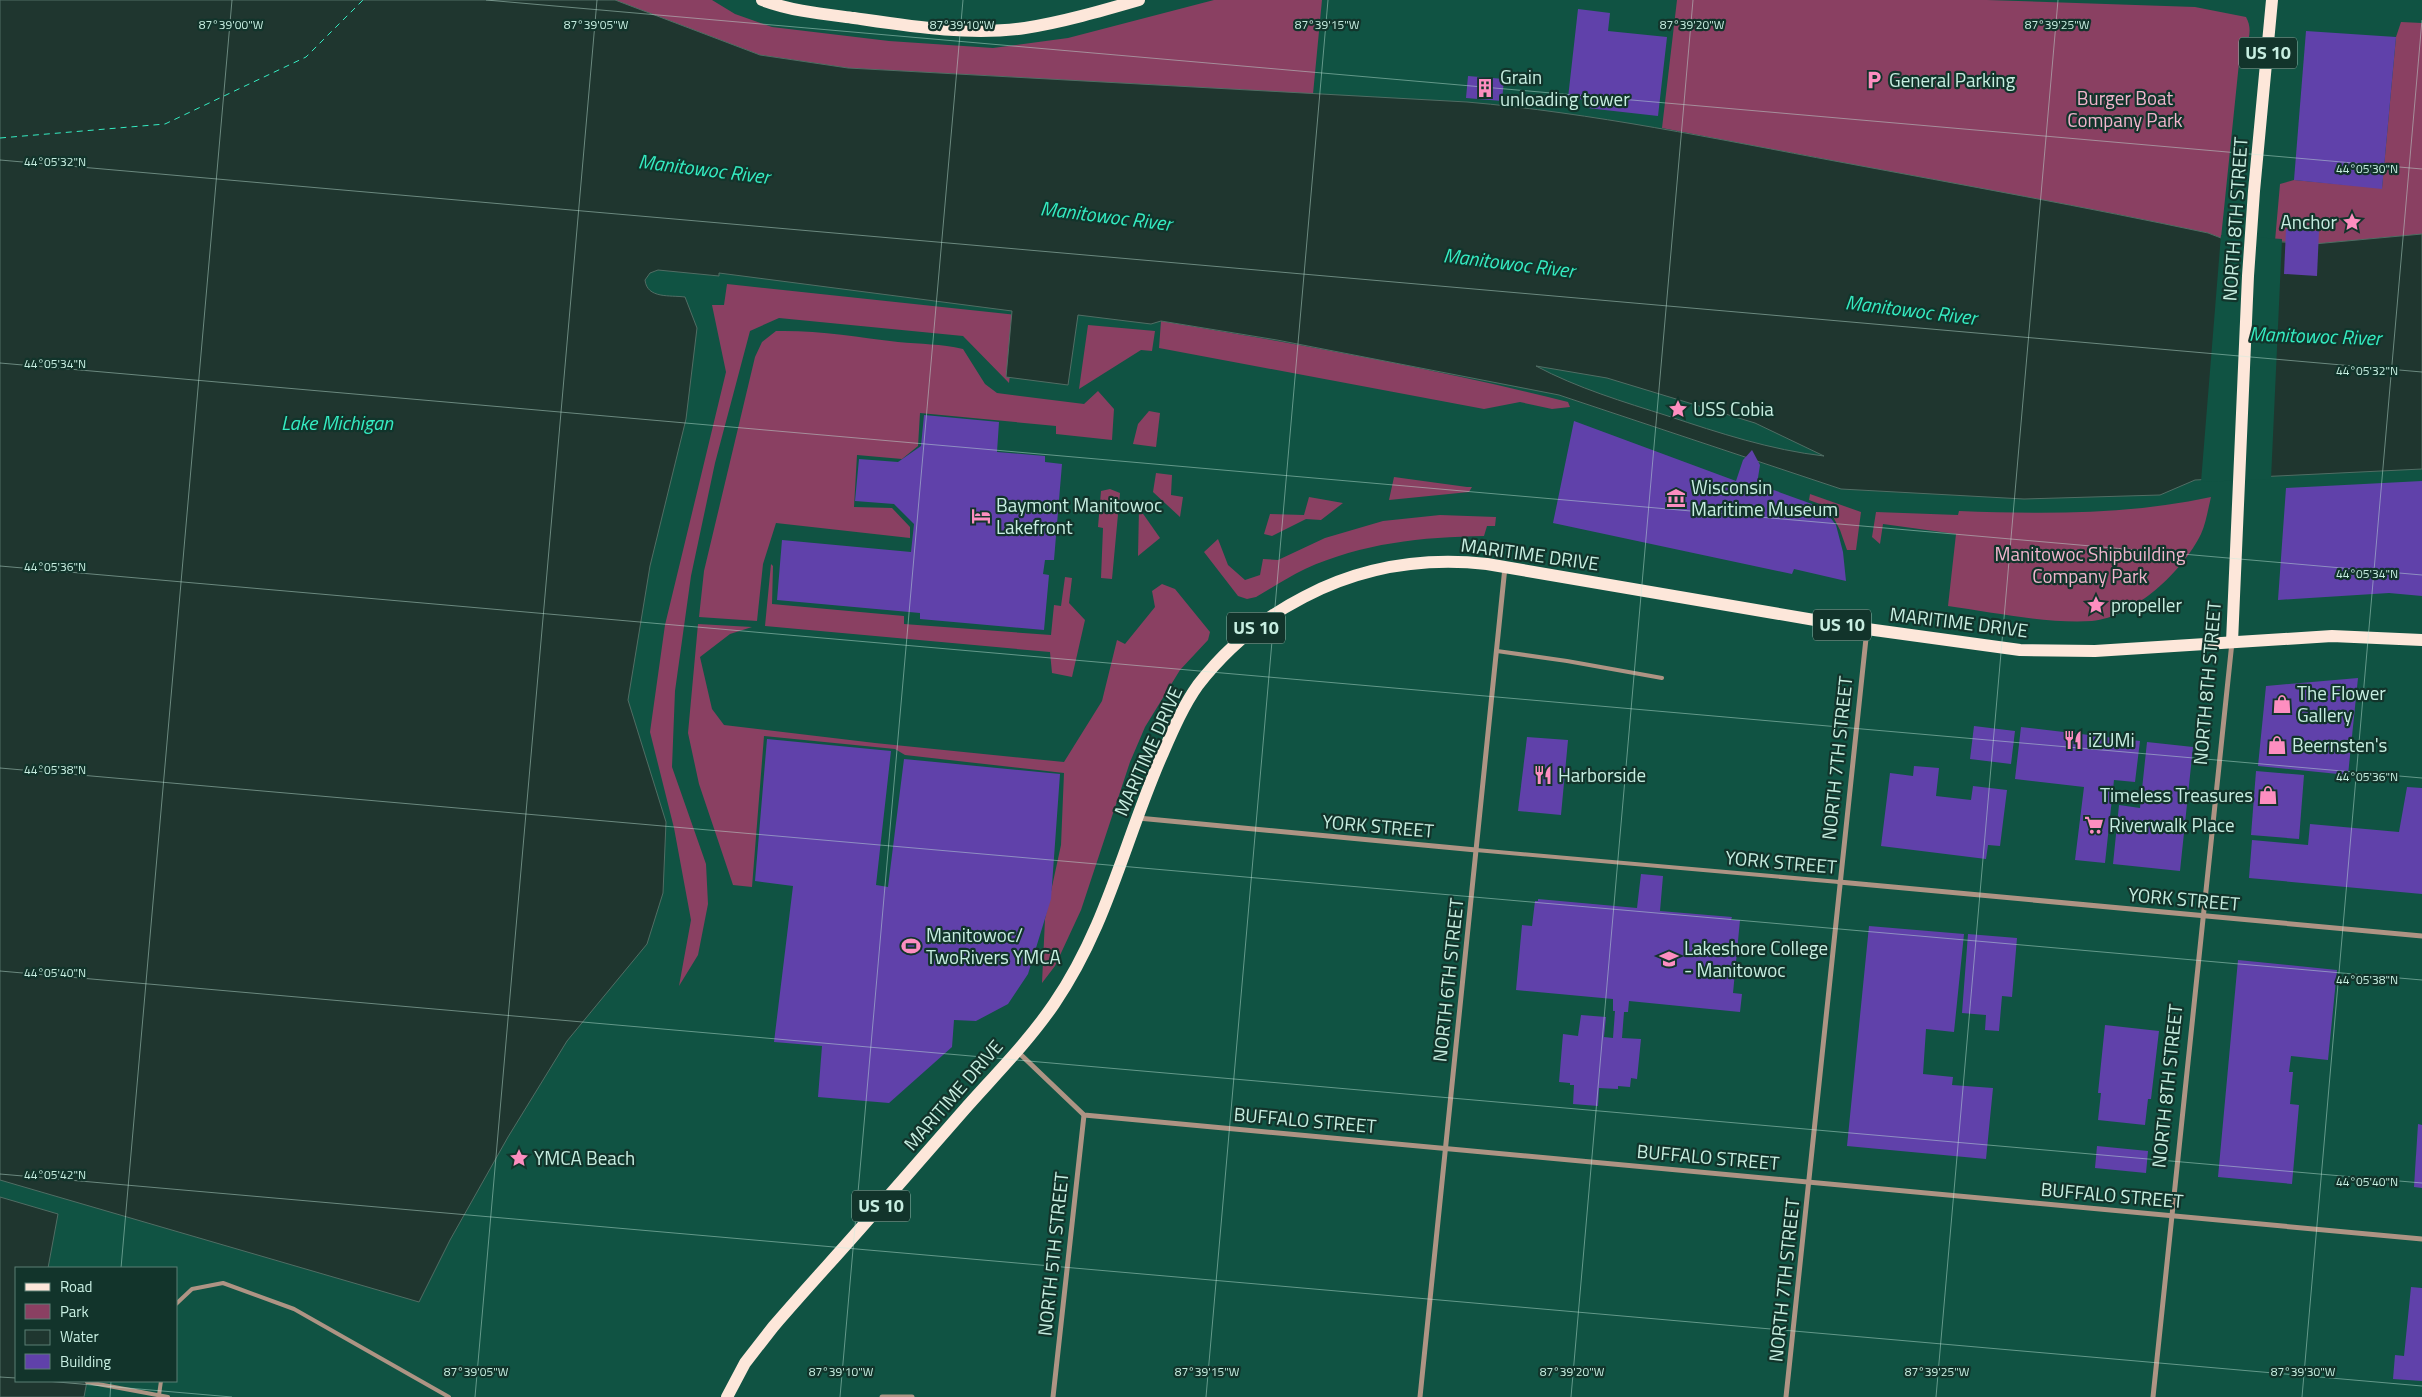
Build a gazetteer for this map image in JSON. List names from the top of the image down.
{
  "streets": {
    "main road": ["US 10", "NORTH 8TH STREET", "MARITIME DRIVE"],
    "street": [
      "NORTH 7TH STREET",
      "YORK STREET",
      "NORTH 6TH STREET",
      "BUFFALO STREET",
      "NORTH 5TH STREET"
    ]
  },
  "crossings": [
    ["NORTH 8TH STREET", "MARITIME DRIVE"],
    ["NORTH 8TH STREET", "YORK STREET"],
    ["NORTH 8TH STREET", "BUFFALO STREET"],
    ["MARITIME DRIVE", "NORTH 7TH STREET"],
    ["MARITIME DRIVE", "YORK STREET"],
    ["MARITIME DRIVE", "NORTH 6TH STREET"],
    ["NORTH 7TH STREET", "YORK STREET"],
    ["NORTH 7TH STREET", "BUFFALO STREET"],
    ["YORK STREET", "NORTH 6TH STREET"],
    ["NORTH 6TH STREET", "BUFFALO STREET"],
    ["BUFFALO STREET", "NORTH 5TH STREET"]
  ],
  "water": ["Manitowoc River", "Lake Michigan"],
  "parks": ["Burger Boat Company Park", "Manitowoc Shipbuilding Company Park"],
  "places": {
    "parking": ["General Parking"],
    "building": ["Grain unloading tower"],
    "place": [
      "Anchor",
      "USS Cobia",
      "propeller",
      "YMCA Beach"
    ],
    "museum": ["Wisconsin Maritime Museum"],
    "hotel": ["Baymont Manitowoc Lakefront"],
    "shop": ["The Flower Gallery", "Beernsten's", "Timeless Treasures"],
    "restaurant": ["iZUMi", "Harborside"],
    "supermarket": ["Riverwalk Place"],
    "sports": ["Manitowoc/ TwoRivers YMCA"],
    "school or university": ["Lakeshore College - Manitowoc"]
  },
  "legend": [
    "Road",
    "Park",
    "Water",
    "Building"
  ],
  "coordinates": [
    "87°39'00\"W",
    "87°39'05\"W",
    "87°39'10\"W",
    "87°39'15\"W",
    "87°39'20\"W",
    "87°39'25\"W",
    "44°05'32\"N",
    "44°05'30\"N",
    "44°05'34\"N",
    "44°05'36\"N",
    "44°05'38\"N",
    "44°05'40\"N",
    "44°05'42\"N",
    "87°39'30\"W"
  ]
}
